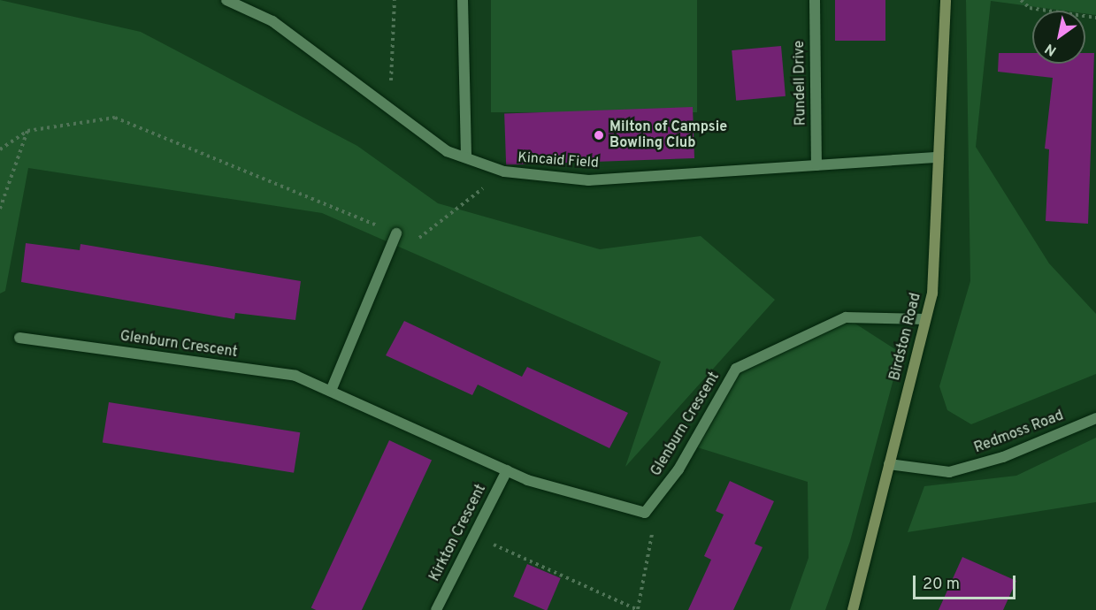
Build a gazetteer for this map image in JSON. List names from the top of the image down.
{
  "streets": {
    "main road": ["Birdston Road"],
    "street": [
      "Rundell Drive",
      "Kincaid Field",
      "Glenburn Crescent",
      "Redmoss Road",
      "Kirkton Crescent"
    ]
  },
  "crossings": [
    ["Rundell Drive", "Kincaid Field"],
    ["Kincaid Field", "Birdston Road"],
    ["Birdston Road", "Glenburn Crescent"],
    ["Birdston Road", "Redmoss Road"],
    ["Glenburn Crescent", "Kirkton Crescent"]
  ],
  "places": ["Milton of Campsie Bowling Club"],
  "scale_bar": "20 m",
  "north": "bottom left"
}
